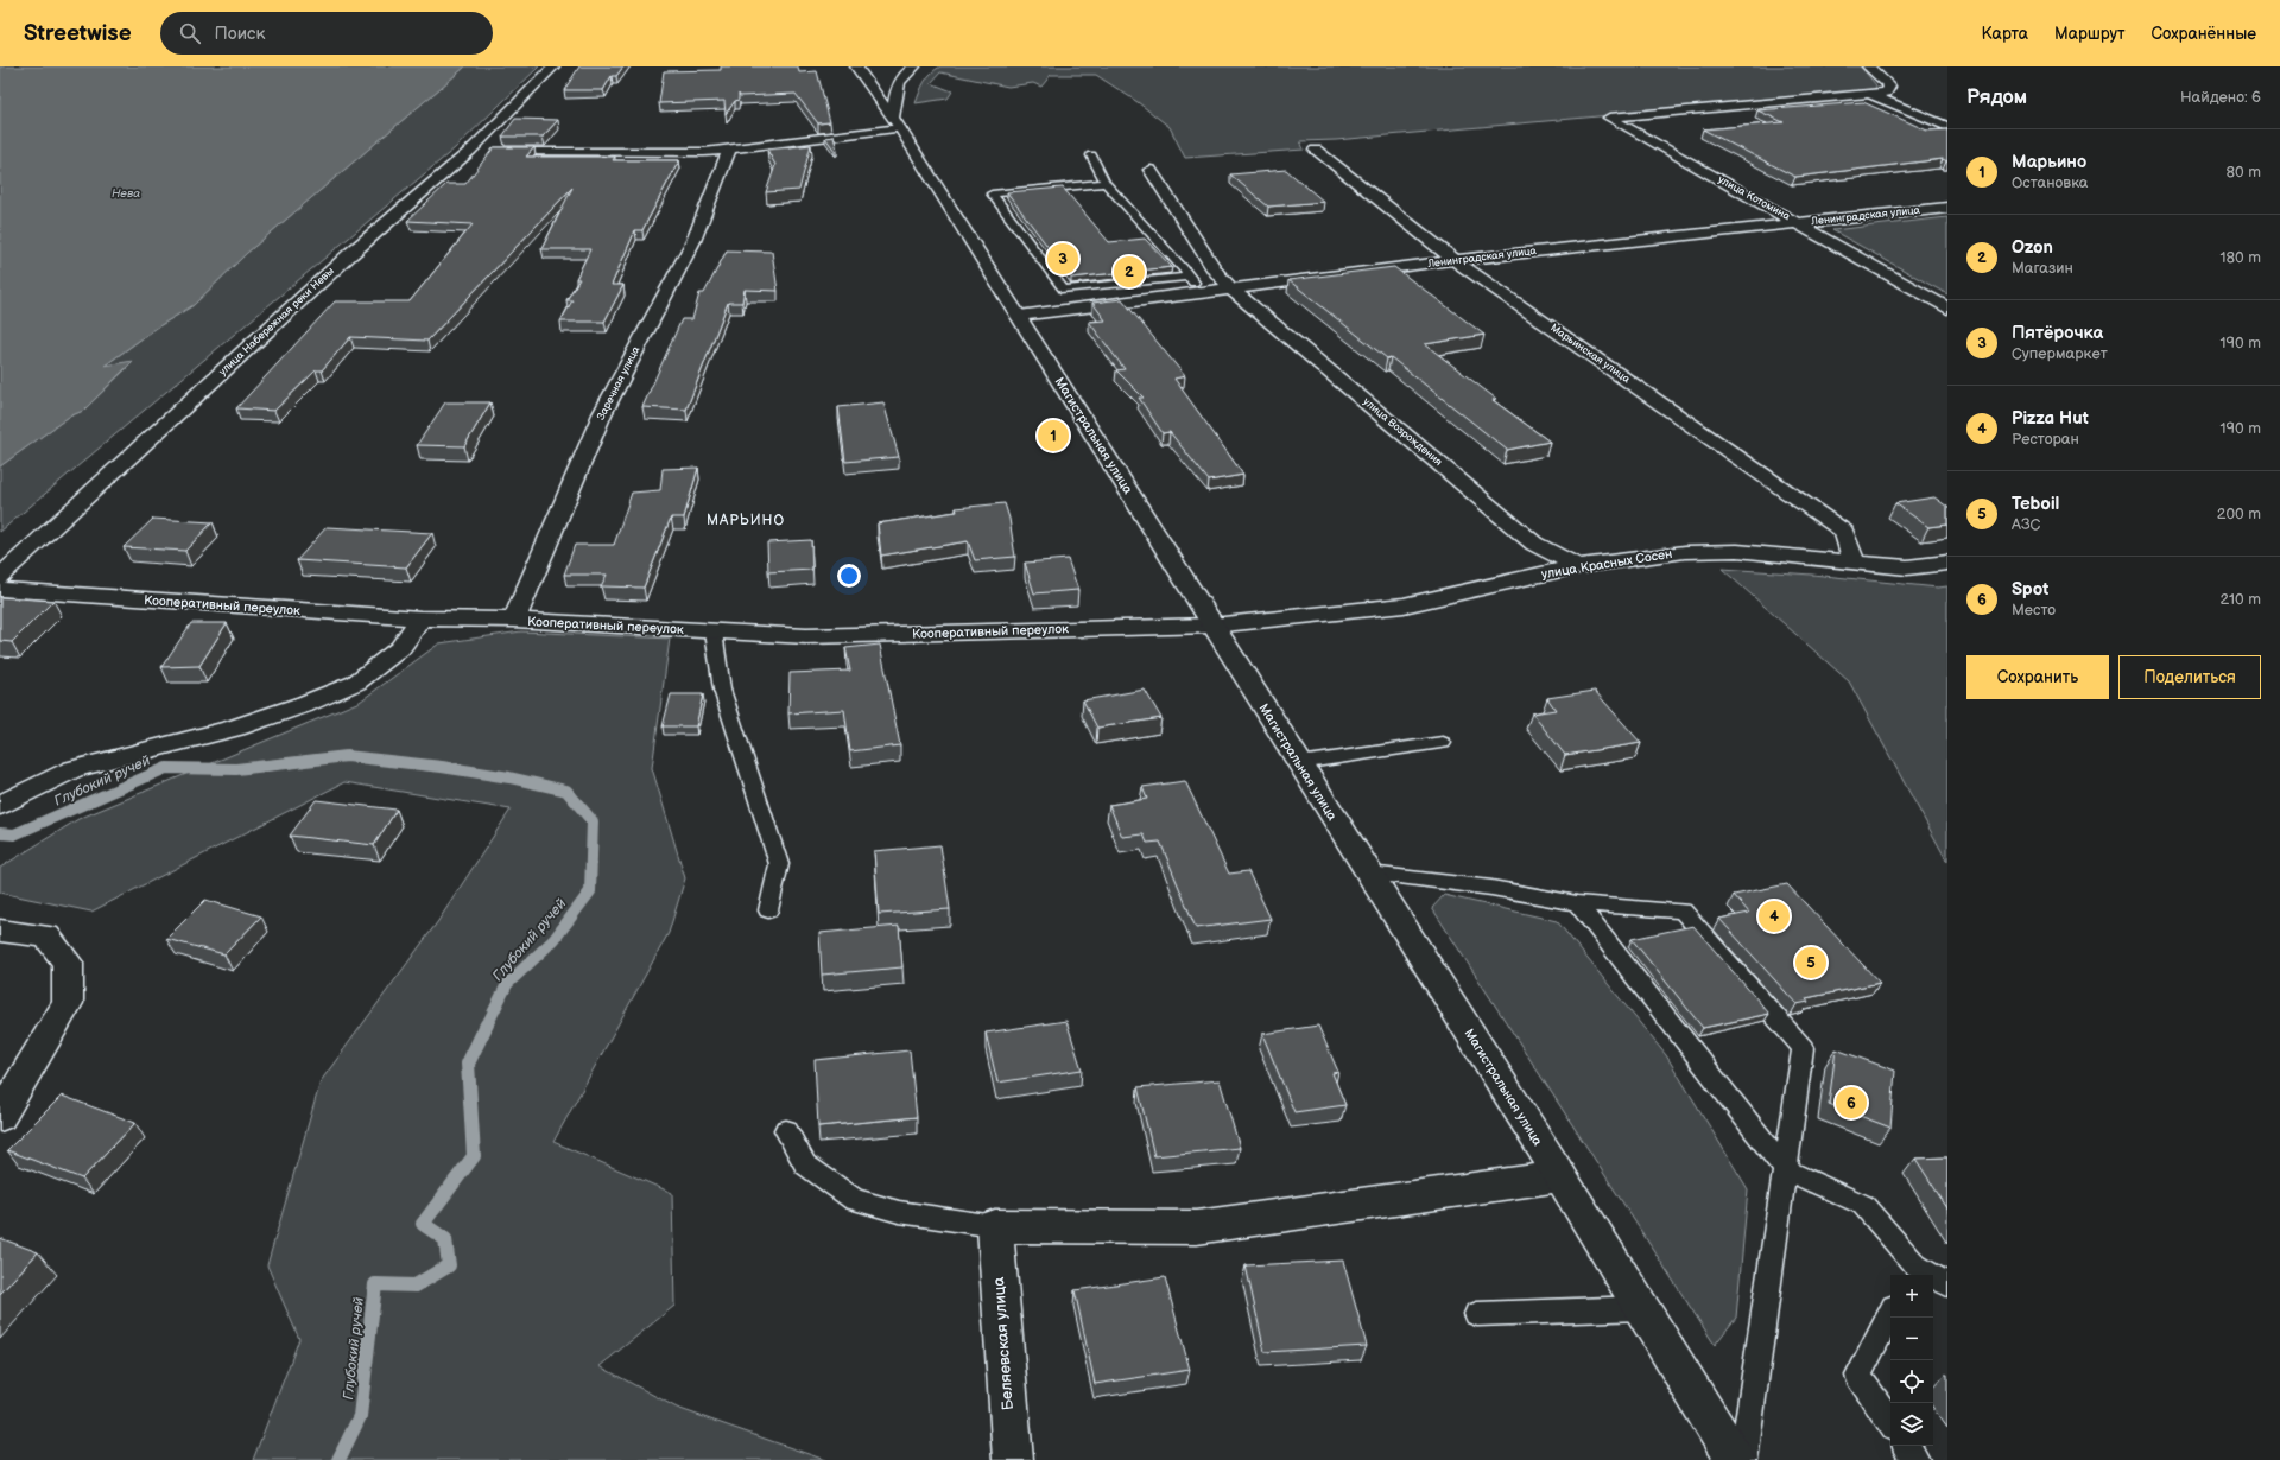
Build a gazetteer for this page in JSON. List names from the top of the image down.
{
  "streets": {
    "street": [
      "улица Котомина",
      "Ленинградская улица",
      "улица Набережная реки Невы",
      "Марьинская улица",
      "Заречная улица",
      "улица Возрождения",
      "Магистральная улица",
      "улица Красных Сосен",
      "Кооперативный переулок",
      "Беляевская улица"
    ]
  },
  "crossings": [
    ["улица Котомина", "Ленинградская улица"],
    ["Ленинградская улица", "Марьинская улица"],
    ["Ленинградская улица", "улица Возрождения"],
    ["Ленинградская улица", "Магистральная улица"],
    ["Марьинская улица", "улица Красных Сосен"],
    ["Заречная улица", "Кооперативный переулок"],
    ["улица Возрождения", "улица Красных Сосен"],
    ["Магистральная улица", "улица Красных Сосен"],
    ["Магистральная улица", "Кооперативный переулок"],
    ["улица Красных Сосен", "Кооперативный переулок"]
  ],
  "districts": ["МАРЬИНО"],
  "water": ["Нева", "Глубокий ручей"],
  "page": {
    "header": "Streetwise",
    "search": "Поиск",
    "nav": ["Карта", "Маршрут", "Сохранённые"],
    "heading": ["Рядом", "Найдено: 6"],
    "list": [
      {
        "mark": "1",
        "name": "Марьино",
        "note": "Остановка",
        "value": "80 m"
      },
      {
        "mark": "2",
        "name": "Ozon",
        "note": "Магазин",
        "value": "180 m"
      },
      {
        "mark": "3",
        "name": "Пятёрочка",
        "note": "Супермаркет",
        "value": "190 m"
      },
      {
        "mark": "4",
        "name": "Pizza Hut",
        "note": "Ресторан",
        "value": "190 m"
      },
      {
        "mark": "5",
        "name": "Teboil",
        "note": "АЗС",
        "value": "200 m"
      },
      {
        "mark": "6",
        "name": "Spot",
        "note": "Место",
        "value": "210 m"
      }
    ],
    "pins": [
      "3",
      "2",
      "1",
      "4",
      "5",
      "6"
    ],
    "buttons": ["Сохранить", "Поделиться"],
    "map_buttons": ["+", "−"]
  }
}
